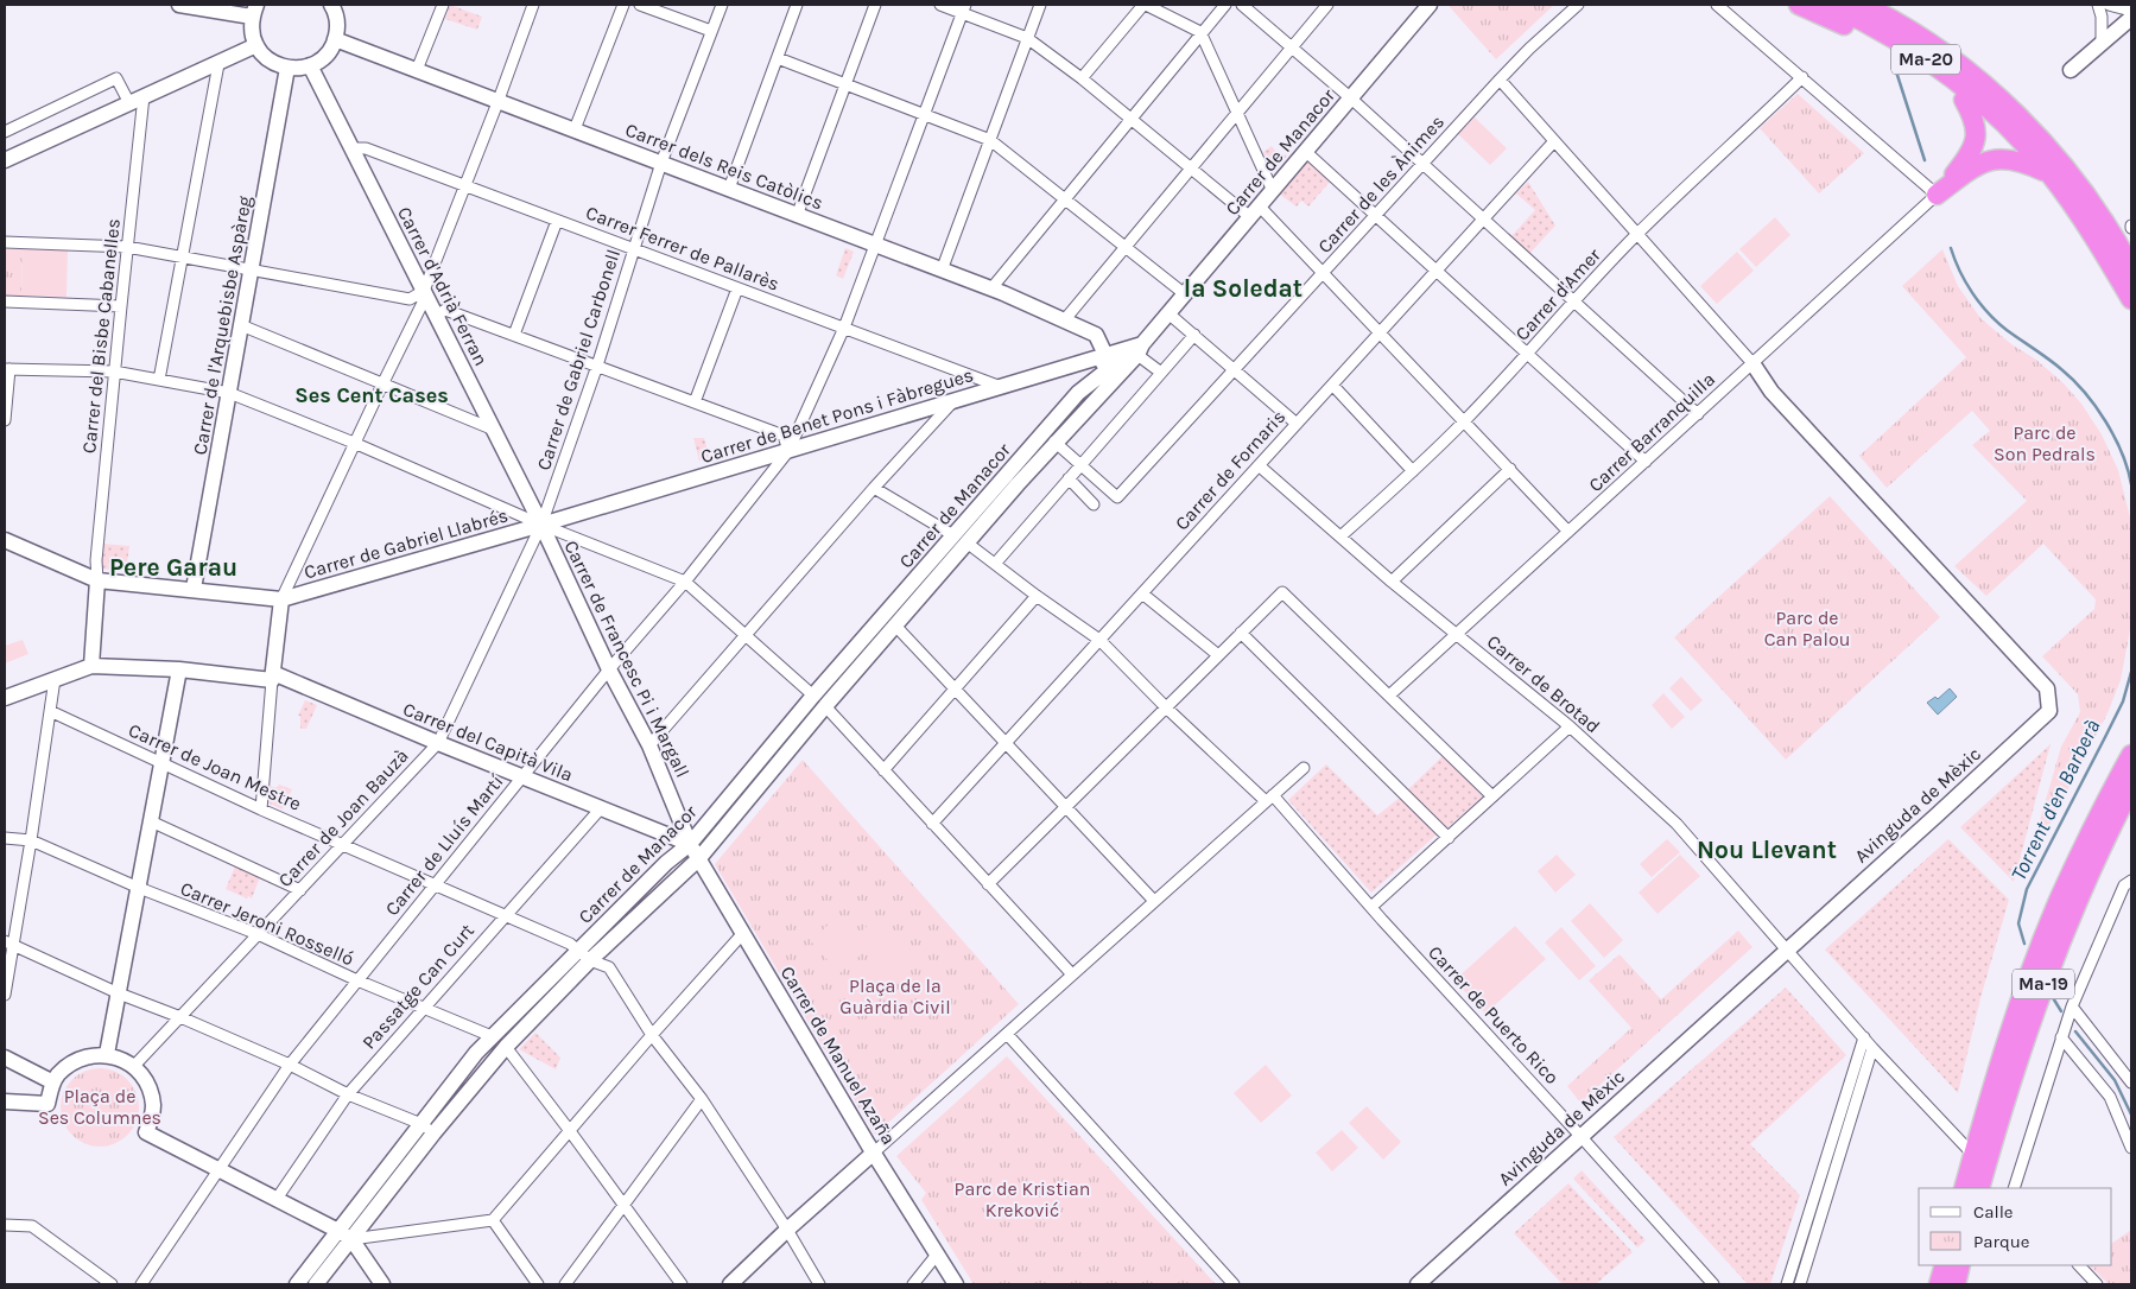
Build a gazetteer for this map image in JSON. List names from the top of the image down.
{
  "streets": {
    "highway": ["Ma-20", "Ma-19"],
    "street": [
      "Carrer de Manacor",
      "Carrer dels Reis Catòlics",
      "Carrer de les Ànimes",
      "Carrer Ferrer de Pallarès",
      "Carrer d'Adrià Ferran",
      "Carrer d'Amer",
      "Carrer de l'Arquebisbe Aspàreg",
      "Carrer del Bisbe Cabanelles",
      "Carrer de Gabriel Carbonell",
      "Carrer de Benet Pons i Fàbregues",
      "Carrer Barranquilla",
      "Carrer de Fornaris",
      "Carrer de Gabriel Llabrés",
      "Carrer de Francesc Pi i Margall",
      "Carrer de Brotad",
      "Carrer del Capità Vila",
      "Carrer de Joan Mestre",
      "Avinguda de Mèxic",
      "Carrer de Joan Bauzà",
      "Carrer de Lluís Martí",
      "Carrer Jeroni Rosselló",
      "Passatge Can Curt",
      "Carrer de Puerto Rico",
      "Carrer de Manuel Azaña"
    ]
  },
  "crossings": [
    ["Carrer de Manacor", "Carrer dels Reis Catòlics"],
    ["Carrer de Manacor", "Carrer de Benet Pons i Fàbregues"],
    ["Carrer de Manacor", "Carrer de Francesc Pi i Margall"],
    ["Carrer de Manacor", "Carrer del Capità Vila"],
    ["Carrer de Manacor", "Carrer de Joan Mestre"],
    ["Carrer de Manacor", "Carrer Jeroni Rosselló"],
    ["Carrer de Manacor", "Carrer de Puerto Rico"],
    ["Carrer de Manacor", "Carrer de Manuel Azaña"],
    ["Carrer dels Reis Catòlics", "Carrer de Gabriel Carbonell"],
    ["Carrer dels Reis Catòlics", "Carrer de Benet Pons i Fàbregues"],
    ["Carrer dels Reis Catòlics", "Carrer de Lluís Martí"],
    ["Carrer Ferrer de Pallarès", "Carrer d'Adrià Ferran"],
    ["Carrer Ferrer de Pallarès", "Carrer de Gabriel Carbonell"],
    ["Carrer Ferrer de Pallarès", "Carrer de Benet Pons i Fàbregues"],
    ["Carrer Ferrer de Pallarès", "Carrer de Lluís Martí"],
    ["Carrer d'Adrià Ferran", "Carrer de Gabriel Carbonell"],
    ["Carrer d'Adrià Ferran", "Carrer de Benet Pons i Fàbregues"],
    ["Carrer d'Adrià Ferran", "Carrer de Gabriel Llabrés"],
    ["Carrer d'Adrià Ferran", "Carrer de Francesc Pi i Margall"],
    ["Carrer d'Adrià Ferran", "Carrer de Joan Bauzà"],
    ["Carrer d'Amer", "Carrer de Brotad"],
    ["Carrer de Gabriel Carbonell", "Carrer de Benet Pons i Fàbregues"],
    ["Carrer de Gabriel Carbonell", "Carrer de Gabriel Llabrés"],
    ["Carrer de Gabriel Carbonell", "Carrer de Francesc Pi i Margall"],
    ["Carrer de Gabriel Carbonell", "Carrer de Joan Bauzà"],
    ["Carrer de Benet Pons i Fàbregues", "Carrer de Gabriel Llabrés"],
    ["Carrer de Benet Pons i Fàbregues", "Carrer de Francesc Pi i Margall"],
    ["Carrer de Benet Pons i Fàbregues", "Carrer de Joan Bauzà"],
    ["Carrer de Benet Pons i Fàbregues", "Carrer de Lluís Martí"],
    ["Carrer Barranquilla", "Carrer de Brotad"],
    ["Carrer Barranquilla", "Avinguda de Mèxic"],
    ["Carrer de Fornaris", "Carrer de Brotad"],
    ["Carrer de Fornaris", "Carrer de Puerto Rico"],
    ["Carrer de Gabriel Llabrés", "Carrer de Francesc Pi i Margall"],
    ["Carrer de Gabriel Llabrés", "Carrer de Joan Bauzà"],
    ["Carrer de Francesc Pi i Margall", "Carrer del Capità Vila"],
    ["Carrer de Francesc Pi i Margall", "Carrer de Joan Bauzà"],
    ["Carrer de Francesc Pi i Margall", "Carrer de Lluís Martí"],
    ["Carrer de Francesc Pi i Margall", "Carrer de Manuel Azaña"],
    ["Carrer de Brotad", "Avinguda de Mèxic"],
    ["Carrer de Brotad", "Ma-19"],
    ["Carrer del Capità Vila", "Carrer de Joan Bauzà"],
    ["Carrer del Capità Vila", "Carrer de Lluís Martí"],
    ["Carrer del Capità Vila", "Passatge Can Curt"],
    ["Carrer del Capità Vila", "Carrer de Manuel Azaña"],
    ["Carrer de Joan Mestre", "Carrer de Joan Bauzà"],
    ["Carrer de Joan Mestre", "Carrer de Lluís Martí"],
    ["Carrer de Joan Mestre", "Passatge Can Curt"],
    ["Avinguda de Mèxic", "Carrer de Puerto Rico"],
    ["Carrer de Joan Bauzà", "Carrer Jeroni Rosselló"],
    ["Carrer de Lluís Martí", "Carrer Jeroni Rosselló"],
    ["Carrer Jeroni Rosselló", "Passatge Can Curt"]
  ],
  "districts": [
    "la Soledat",
    "Ses Cent Cases",
    "Pere Garau",
    "Nou Llevant"
  ],
  "water": ["Torrent d'en Barberà"],
  "parks": [
    "Parc de Son Pedrals",
    "Parc de Can Palou",
    "Plaça de la Guàrdia Civil",
    "Plaça de Ses Columnes",
    "Parc de Kristian Kreković"
  ],
  "legend": ["Calle", "Parque"]
}
